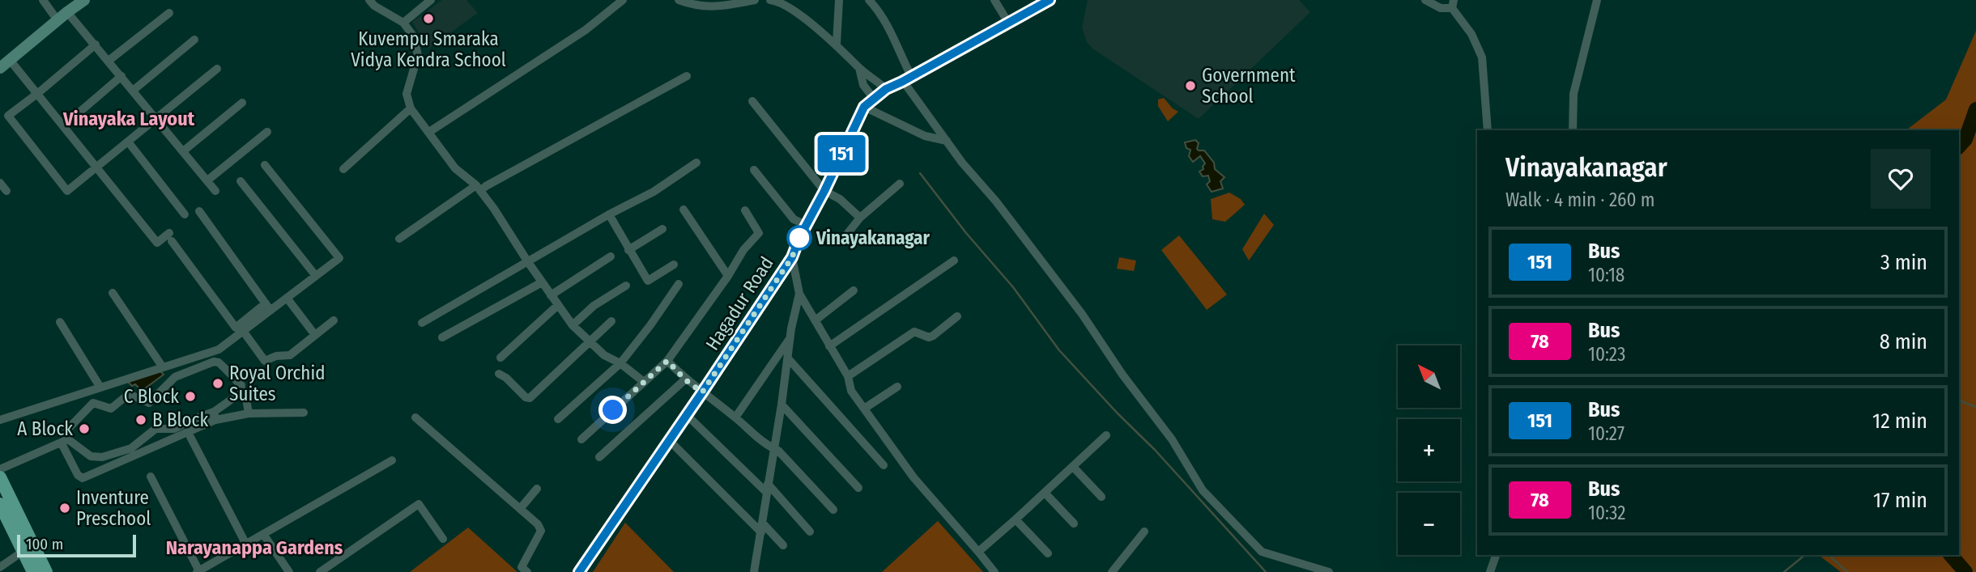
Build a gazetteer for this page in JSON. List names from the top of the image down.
{
  "streets": {
    "street": ["Hagadur Road"]
  },
  "districts": ["Vinayaka Layout", "Narayanappa Gardens"],
  "places": [
    "Kuvempu Smaraka Vidya Kendra School",
    "Government School",
    "Vinayakanagar",
    "Royal Orchid Suites",
    "C Block",
    "B Block",
    "A Block",
    "Inventure Preschool"
  ],
  "lines": ["bus line 151"],
  "scale_bar": "100 m",
  "north": "top left",
  "page": {
    "on_map": "151",
    "heading": ["Vinayakanagar", "Walk · 4 min · 260 m"],
    "list": [
      {
        "mark": "151",
        "name": "Bus",
        "note": "10:18",
        "value": "3 min"
      },
      {
        "mark": "78",
        "name": "Bus",
        "note": "10:23",
        "value": "8 min"
      },
      {
        "mark": "151",
        "name": "Bus",
        "note": "10:27",
        "value": "12 min"
      },
      {
        "mark": "78",
        "name": "Bus",
        "note": "10:32",
        "value": "17 min"
      }
    ],
    "map_buttons": ["+", "−"],
    "scale": "100 m"
  }
}
